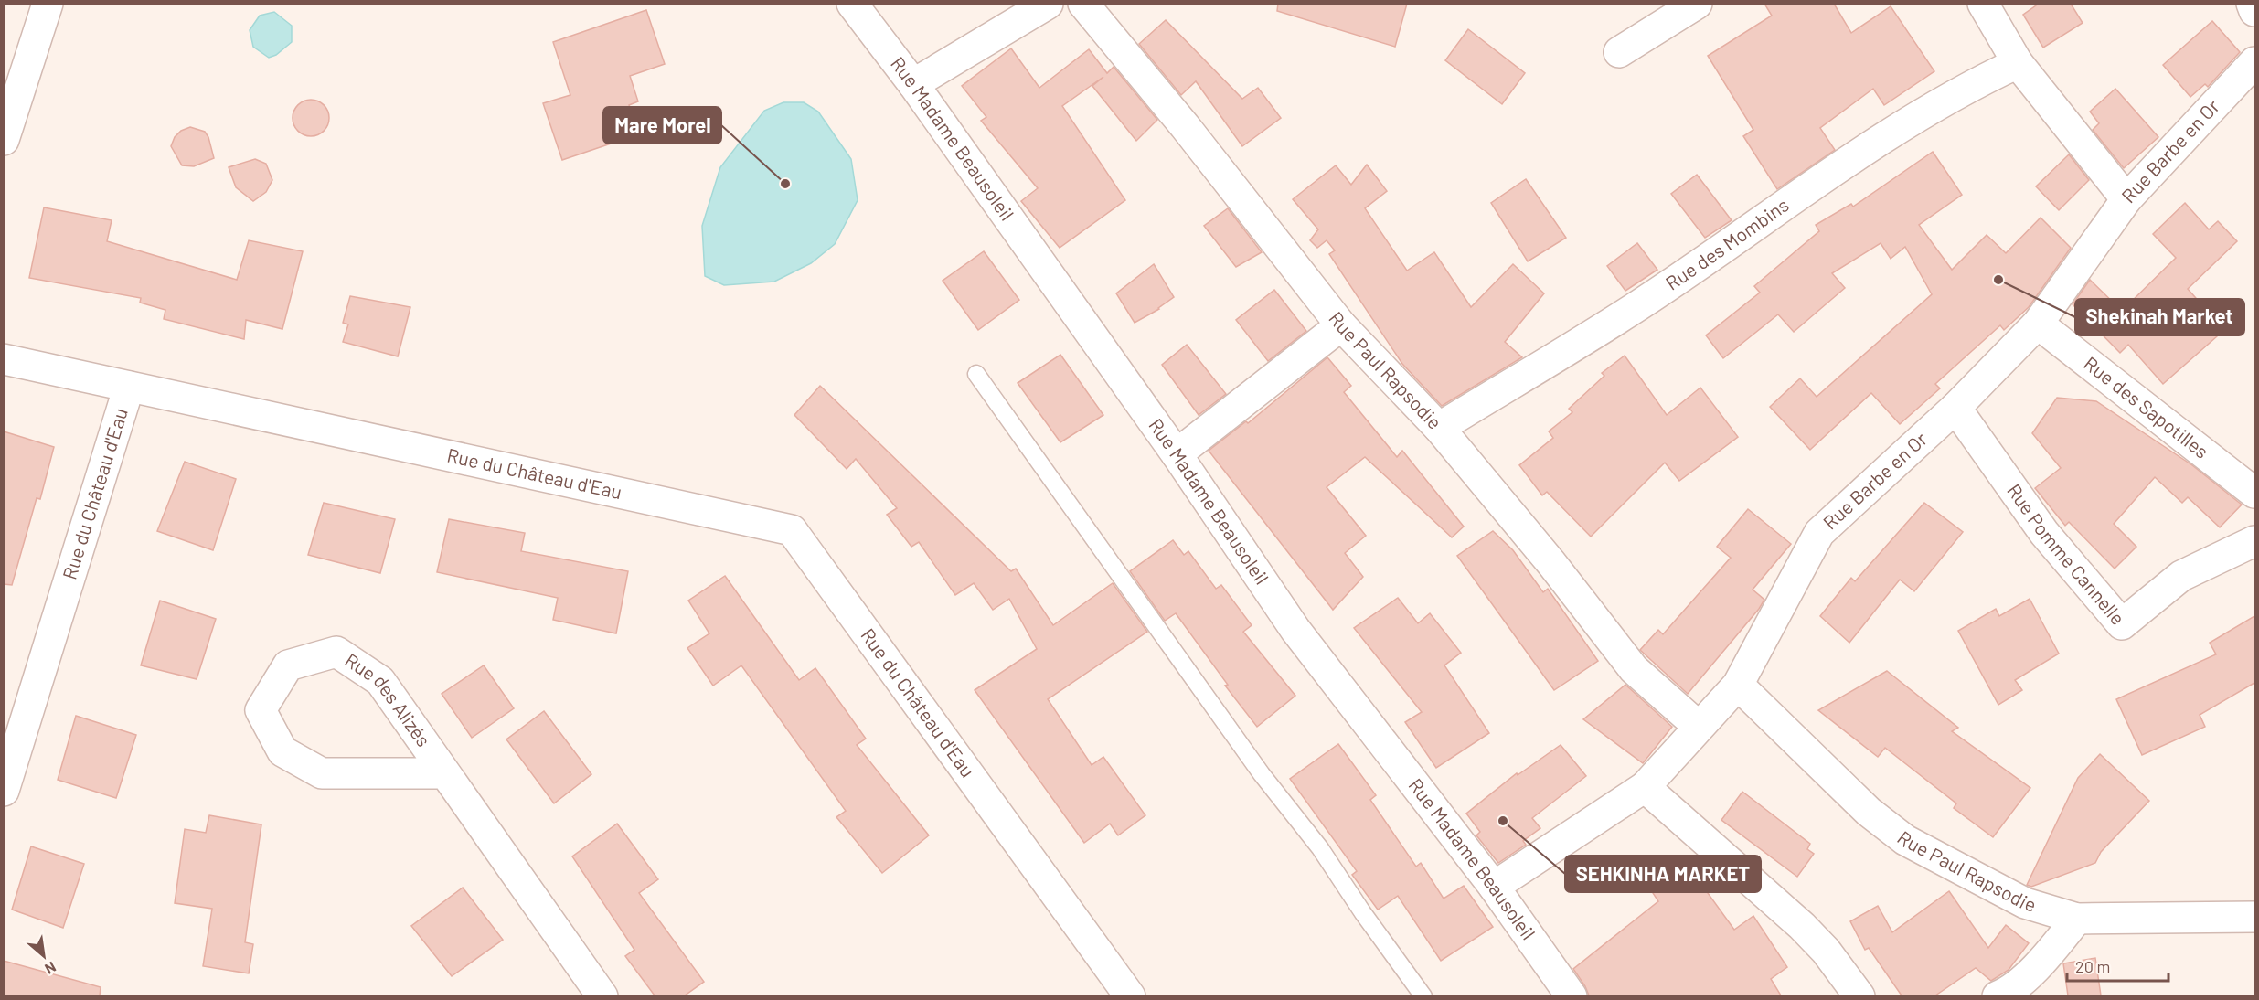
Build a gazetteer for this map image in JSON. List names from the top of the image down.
{
  "streets": {
    "street": [
      "Rue Madame Beausoleil",
      "Rue Barbe en Or",
      "Rue des Mombins",
      "Rue Paul Rapsodie",
      "Rue des Sapotilles",
      "Rue du Château d'Eau",
      "Rue Pomme Cannelle",
      "Rue des Alizés"
    ]
  },
  "crossings": [
    ["Rue Madame Beausoleil", "Rue Barbe en Or"],
    ["Rue Barbe en Or", "Rue Paul Rapsodie"],
    ["Rue Barbe en Or", "Rue des Sapotilles"],
    ["Rue Barbe en Or", "Rue Pomme Cannelle"],
    ["Rue des Mombins", "Rue Paul Rapsodie"]
  ],
  "places": ["Mare Morel", "Shekinah Market", "SEHKINHA MARKET"],
  "scale_bar": "20 m",
  "north": "bottom right"
}
